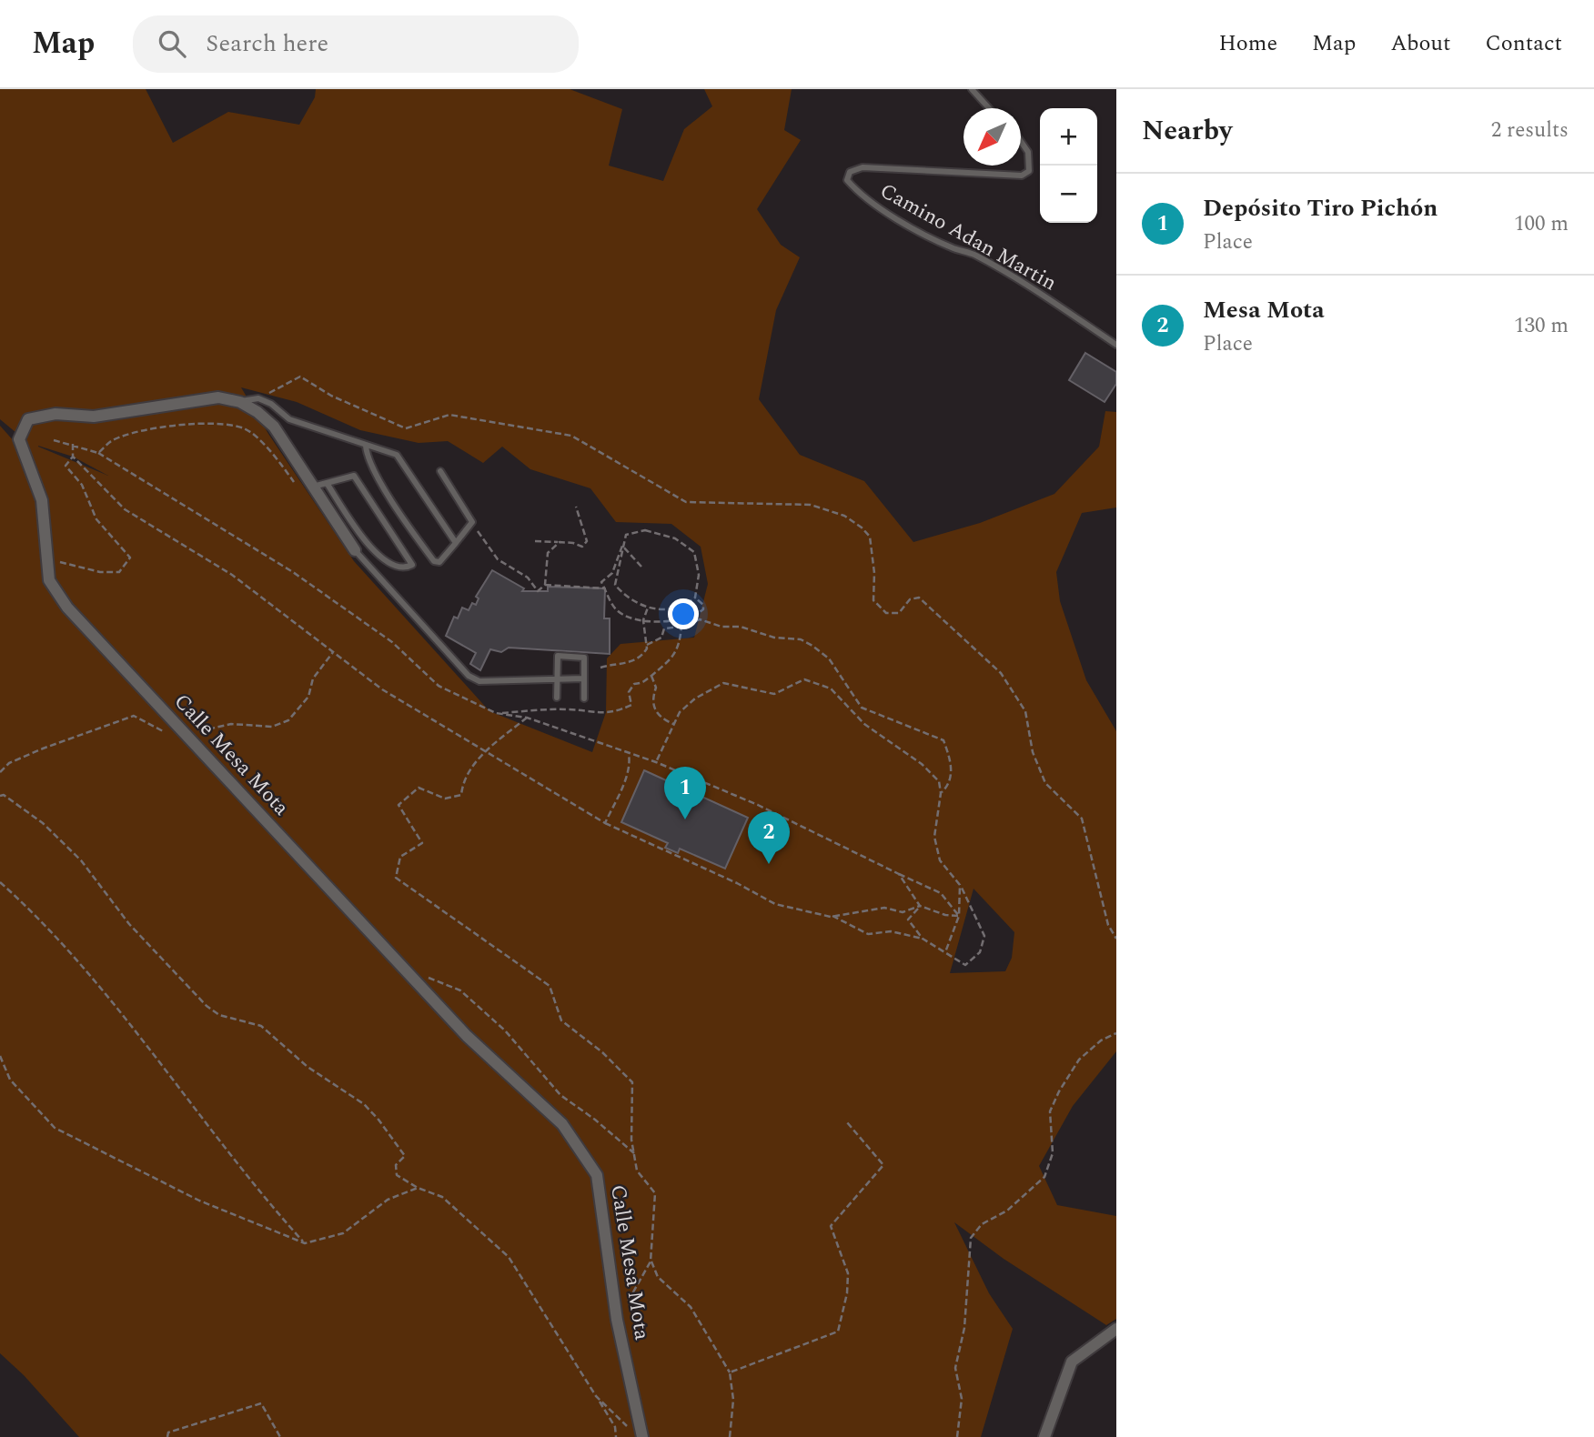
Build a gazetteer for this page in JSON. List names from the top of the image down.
{
  "streets": {
    "street": ["Calle Mesa Mota"],
    "lane": ["Camino Adan Martin"]
  },
  "north": "bottom left",
  "page": {
    "header": "Map",
    "search": "Search here",
    "nav": [
      "Home",
      "Map",
      "About",
      "Contact"
    ],
    "heading": ["Nearby", "2 results"],
    "map_buttons": ["+", "−"],
    "list": [
      {
        "mark": "1",
        "name": "Depósito Tiro Pichón",
        "note": "Place",
        "value": "100 m"
      },
      {
        "mark": "2",
        "name": "Mesa Mota",
        "note": "Place",
        "value": "130 m"
      }
    ],
    "pins": ["1", "2"]
  }
}
